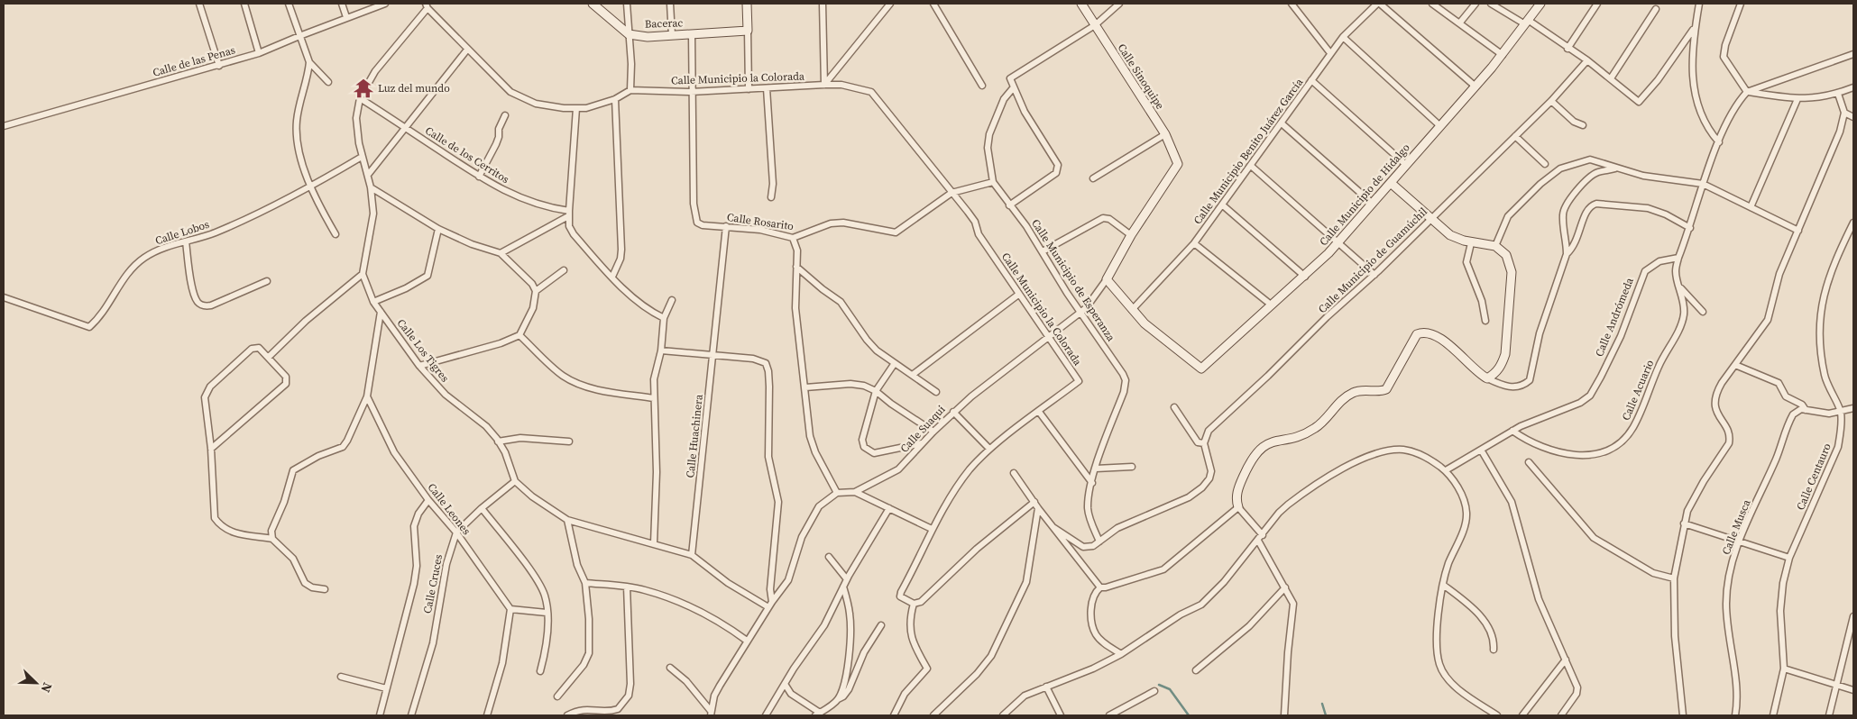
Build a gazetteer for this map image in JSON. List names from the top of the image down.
{
  "streets": {
    "street": [
      "Bacerac",
      "Calle de las Penas",
      "Calle Sinoquipe",
      "Calle Municipio la Colorada",
      "Calle Municipio Benito Juárez García",
      "Calle de los Cerritos",
      "Calle Municipio de Hidalgo",
      "Calle Rosarito",
      "Calle Lobos",
      "Calle Municipio de Guamúchil",
      "Calle Municipio de Esperanza",
      "Calle Andrómeda",
      "Calle Los Tigres",
      "Calle Acuario",
      "Calle Suaqui",
      "Calle Huachinera",
      "Calle Centauro",
      "Calle Leones",
      "Calle Musca",
      "Calle Cruces"
    ]
  },
  "crossings": [
    ["Calle Sinoquipe", "Calle Suaqui"],
    ["Calle Municipio la Colorada", "Calle Rosarito"],
    ["Calle Municipio la Colorada", "Calle Suaqui"],
    ["Calle Municipio Benito Juárez García", "Calle Municipio de Hidalgo"],
    ["Calle Rosarito", "Calle Municipio de Esperanza"],
    ["Calle Rosarito", "Calle Huachinera"],
    ["Calle Municipio de Esperanza", "Calle Suaqui"],
    ["Calle Andrómeda", "Calle Acuario"],
    ["Calle Los Tigres", "Calle Huachinera"],
    ["Calle Los Tigres", "Calle Cruces"],
    ["Calle Leones", "Calle Cruces"]
  ],
  "places": {
    "temple": ["Luz del mundo"]
  },
  "north": "bottom right"
}
